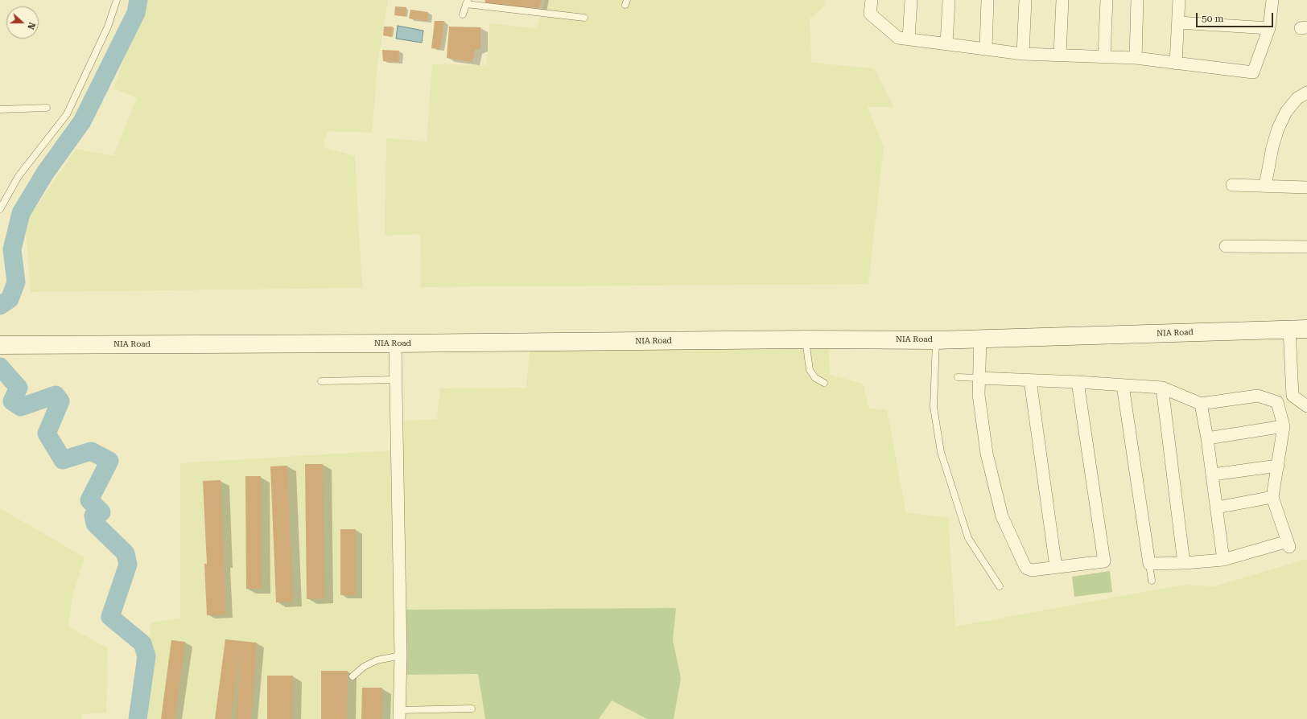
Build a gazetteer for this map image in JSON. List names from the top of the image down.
{
  "streets": {
    "street": ["NIA Road"]
  },
  "scale_bar": "50 m",
  "north": "right"
}
